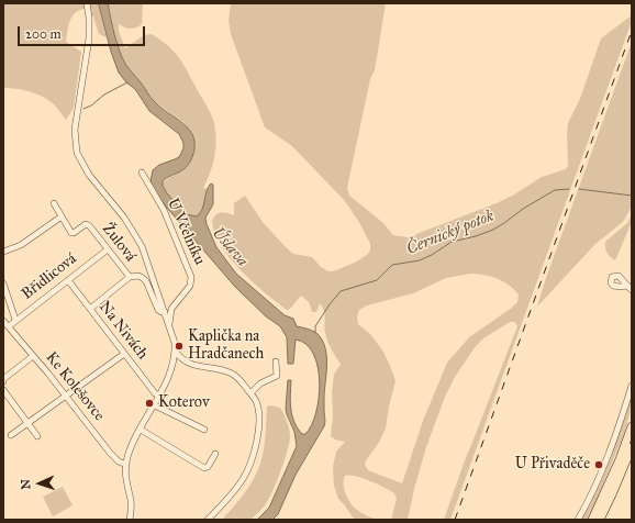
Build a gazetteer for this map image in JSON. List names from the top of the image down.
{
  "streets": {
    "street": [
      "U Včelníku",
      "Žulová",
      "Břidlicová",
      "Na Nivách",
      "Ke Kolešovce"
    ]
  },
  "crossings": [
    ["Žulová", "Břidlicová"],
    ["Břidlicová", "Na Nivách"],
    ["Břidlicová", "Ke Kolešovce"]
  ],
  "water": ["Černický potok", "Úslava"],
  "places": ["Kaplička na Hradčanech", "Koterov", "U Přivaděče"],
  "scale_bar": "200 m",
  "north": "left"
}
